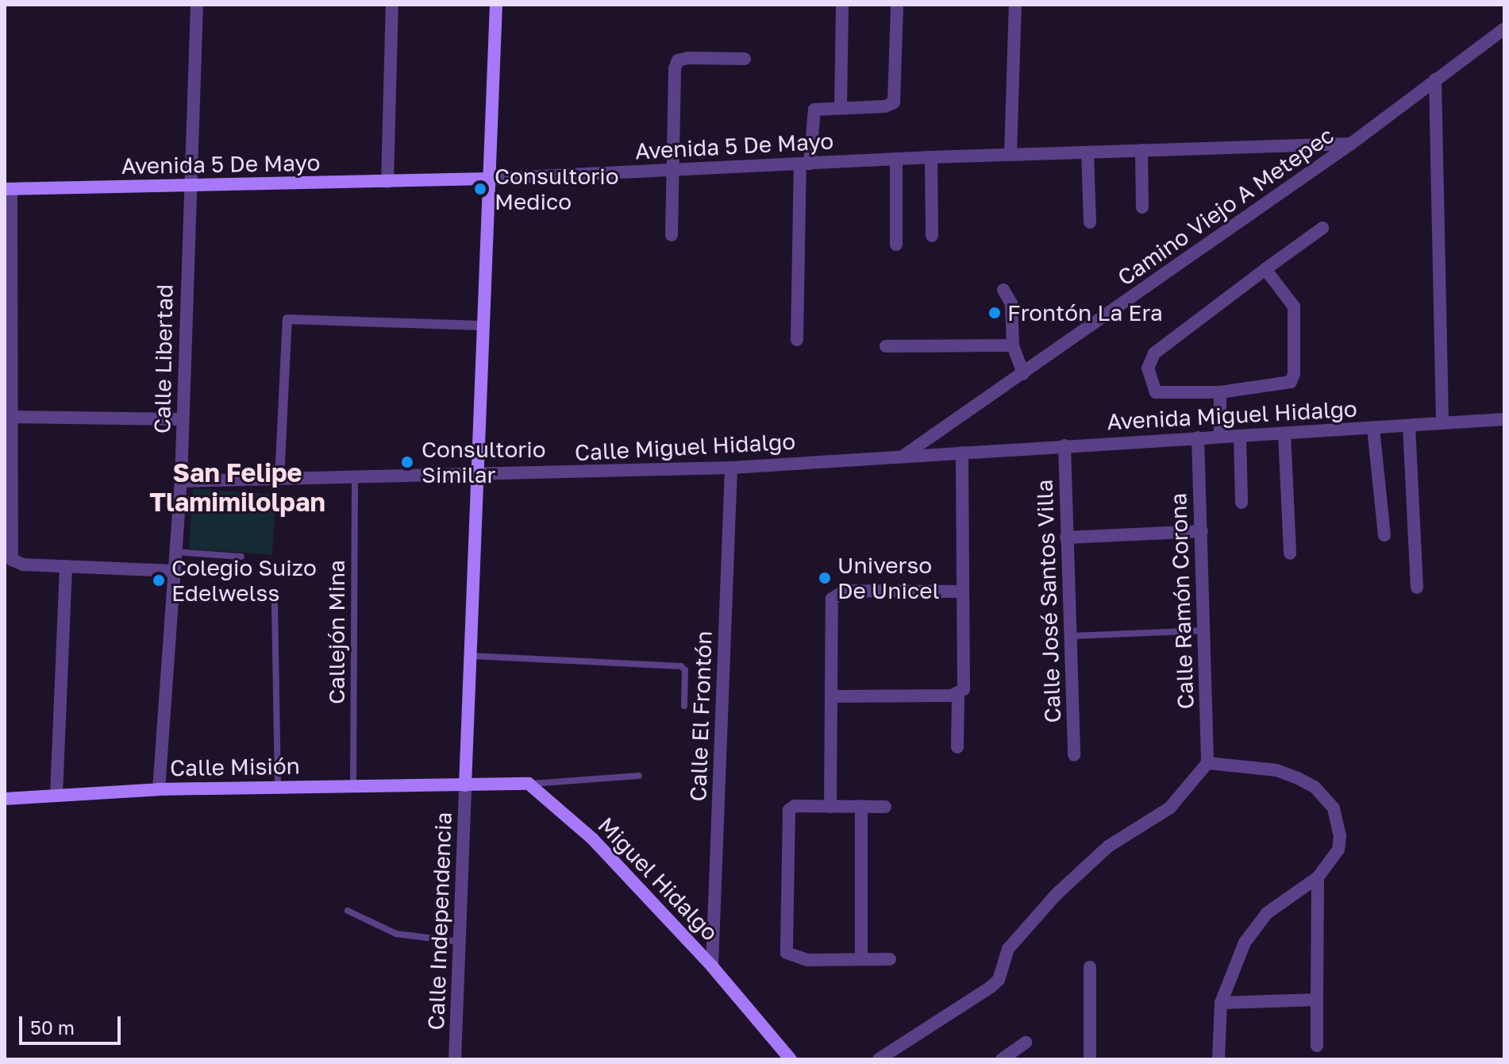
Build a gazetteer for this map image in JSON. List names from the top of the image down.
{
  "streets": {
    "main road": ["Avenida 5 De Mayo", "Calle Misión", "Miguel Hidalgo"],
    "street": [
      "Camino Viejo A Metepec",
      "Calle Libertad",
      "Avenida Miguel Hidalgo",
      "Calle Miguel Hidalgo",
      "Calle José Santos Villa",
      "Calle Ramón Corona",
      "Calle El Frontón",
      "Calle Independencia"
    ],
    "lane": ["Callejón Mina"]
  },
  "crossings": [
    ["Avenida 5 De Mayo", "Camino Viejo A Metepec"],
    ["Avenida 5 De Mayo", "Calle Libertad"],
    ["Camino Viejo A Metepec", "Calle Miguel Hidalgo"],
    ["Calle Libertad", "Calle Miguel Hidalgo"],
    ["Calle Libertad", "Calle Misión"],
    ["Avenida Miguel Hidalgo", "Calle Miguel Hidalgo"],
    ["Avenida Miguel Hidalgo", "Calle José Santos Villa"],
    ["Avenida Miguel Hidalgo", "Calle Ramón Corona"],
    ["Calle Miguel Hidalgo", "Callejón Mina"],
    ["Calle Miguel Hidalgo", "Calle El Frontón"],
    ["Callejón Mina", "Calle Misión"],
    ["Calle El Frontón", "Miguel Hidalgo"],
    ["Calle Misión", "Calle Independencia"]
  ],
  "districts": ["San Felipe Tlamimilolpan"],
  "places": [
    "Consultorio Medico",
    "Frontón La Era",
    "Consultorio Similar",
    "Universo De Unicel",
    "Colegio Suizo Edelwelss"
  ],
  "scale_bar": "50 m"
}
